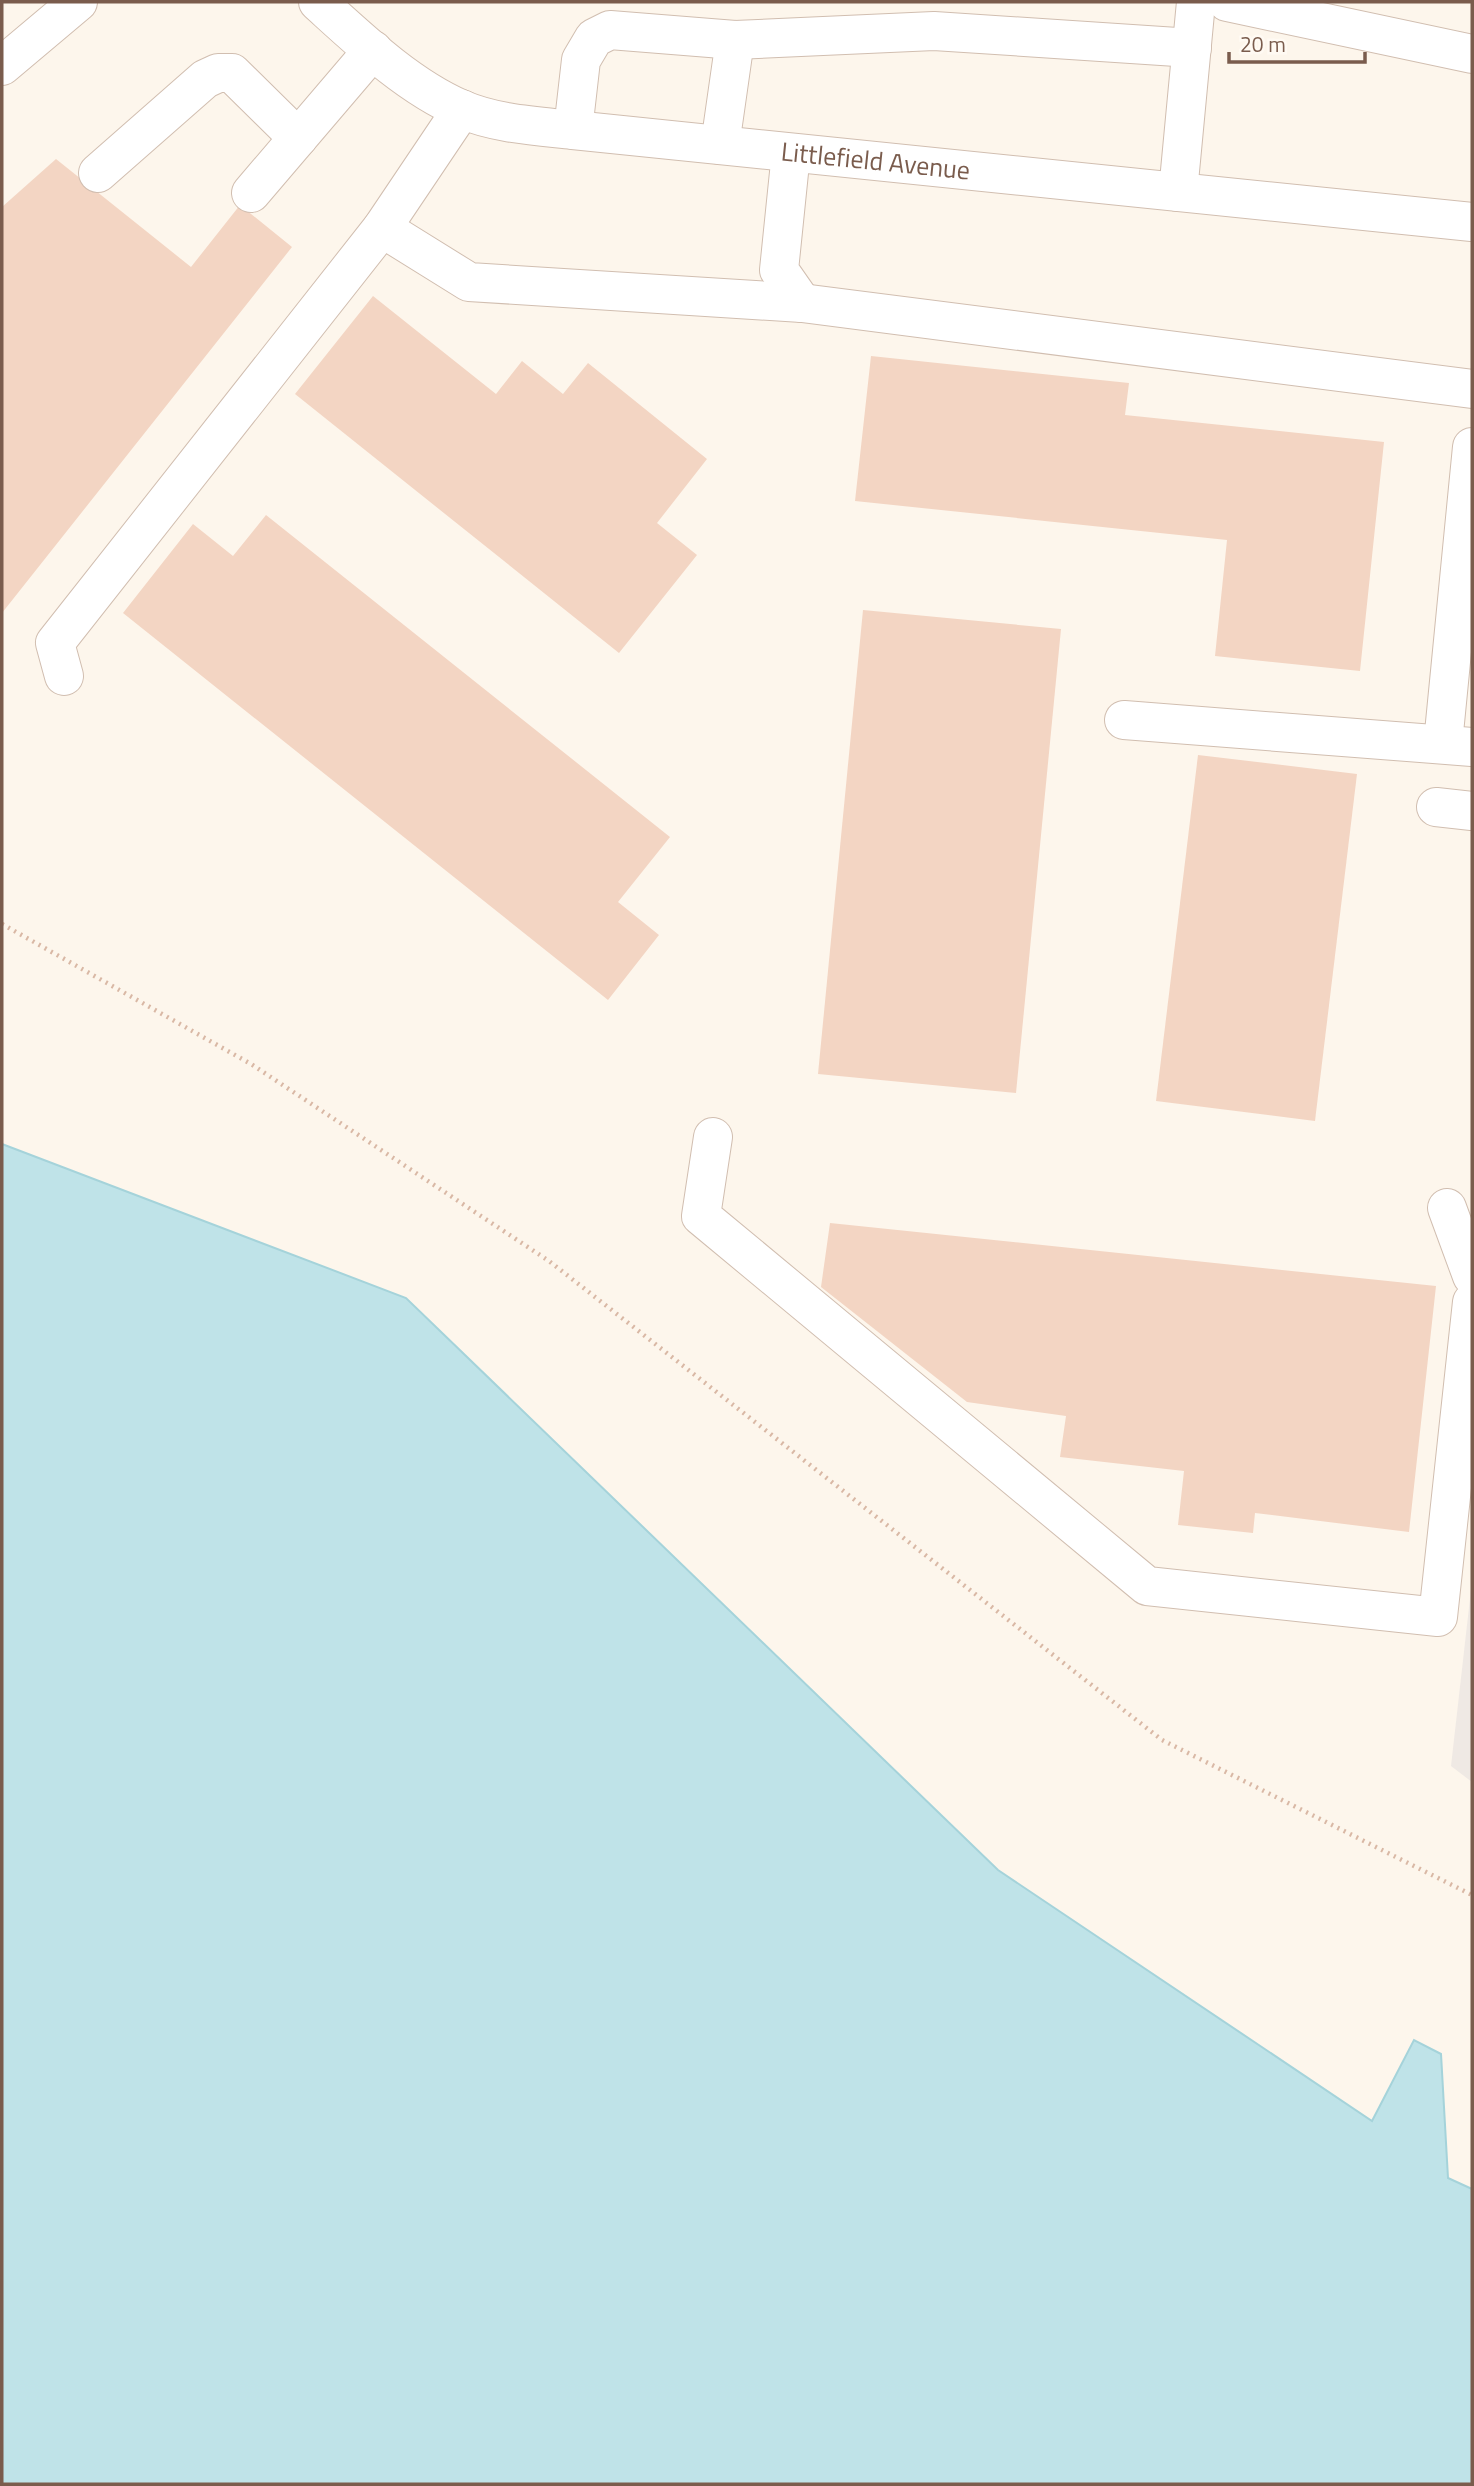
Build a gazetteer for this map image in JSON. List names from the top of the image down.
{
  "streets": {
    "street": ["Littlefield Avenue"]
  },
  "scale_bar": "20 m"
}
